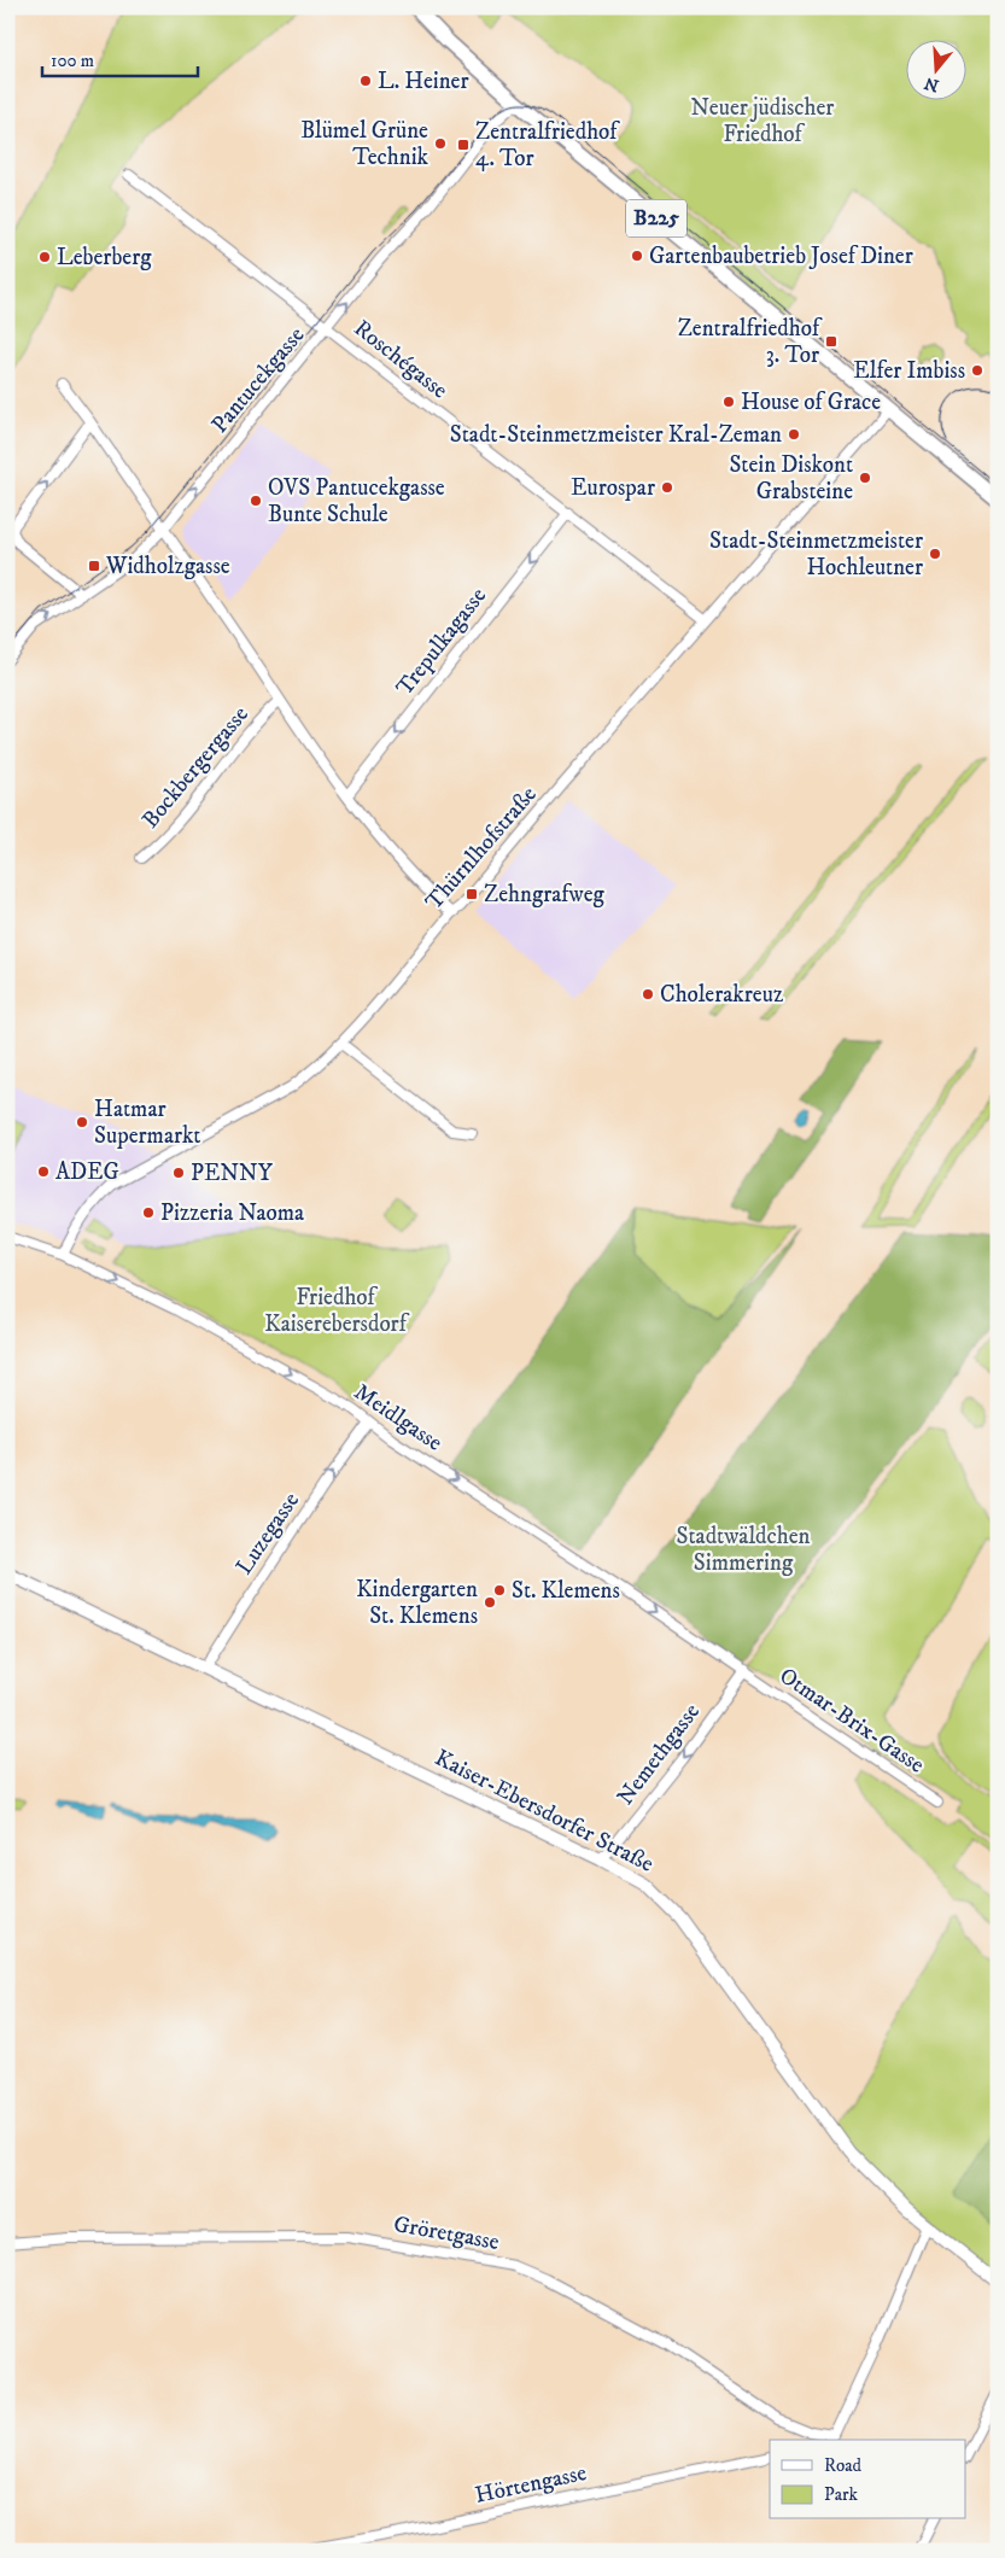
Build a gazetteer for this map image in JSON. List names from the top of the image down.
{
  "streets": {
    "main road": ["B225", "Kaiser-Ebersdorfer Straße"],
    "street": [
      "Roschégasse",
      "Pantucekgasse",
      "Trepulkagasse",
      "Bockbergergasse",
      "Thürnlhofstraße",
      "Meidlgasse",
      "Luzegasse",
      "Otmar-Brix-Gasse",
      "Nemethgasse",
      "Gröretgasse",
      "Hörtengasse"
    ]
  },
  "crossings": [
    ["B225", "Pantucekgasse"],
    ["B225", "Thürnlhofstraße"],
    ["Roschégasse", "Pantucekgasse"],
    ["Roschégasse", "Trepulkagasse"],
    ["Roschégasse", "Thürnlhofstraße"],
    ["Thürnlhofstraße", "Meidlgasse"],
    ["Meidlgasse", "Luzegasse"],
    ["Meidlgasse", "Otmar-Brix-Gasse"],
    ["Meidlgasse", "Nemethgasse"],
    ["Luzegasse", "Kaiser-Ebersdorfer Straße"],
    ["Otmar-Brix-Gasse", "Nemethgasse"],
    ["Nemethgasse", "Kaiser-Ebersdorfer Straße"]
  ],
  "one_way": [
    "Pantucekgasse",
    "Trepulkagasse",
    "Meidlgasse",
    "Luzegasse",
    "Nemethgasse"
  ],
  "parks": ["Neuer jüdischer Friedhof", "Friedhof Kaiserebersdorf", "Stadtwäldchen Simmering"],
  "places": {
    "other": [
      "L. Heiner",
      "Blümel Grüne Technik",
      "Gartenbaubetrieb Josef Diner",
      "Leberberg",
      "Elfer Imbiss",
      "House of Grace",
      "Stadt-Steinmetzmeister Kral-Zeman",
      "Stein Diskont Grabsteine",
      "Eurospar",
      "OVS Pantucekgasse Bunte Schule",
      "Stadt-Steinmetzmeister Hochleutner",
      "Cholerakreuz",
      "Hatmar Supermarkt",
      "ADEG",
      "PENNY",
      "Pizzeria Naoma",
      "St. Klemens",
      "Kindergarten St. Klemens"
    ],
    "transit": [
      "Zentralfriedhof 4. Tor",
      "Zentralfriedhof 3. Tor",
      "Widholzgasse",
      "Zehngrafweg"
    ]
  },
  "legend": ["Road", "Park"],
  "scale_bar": "100 m",
  "north": "bottom"
}
